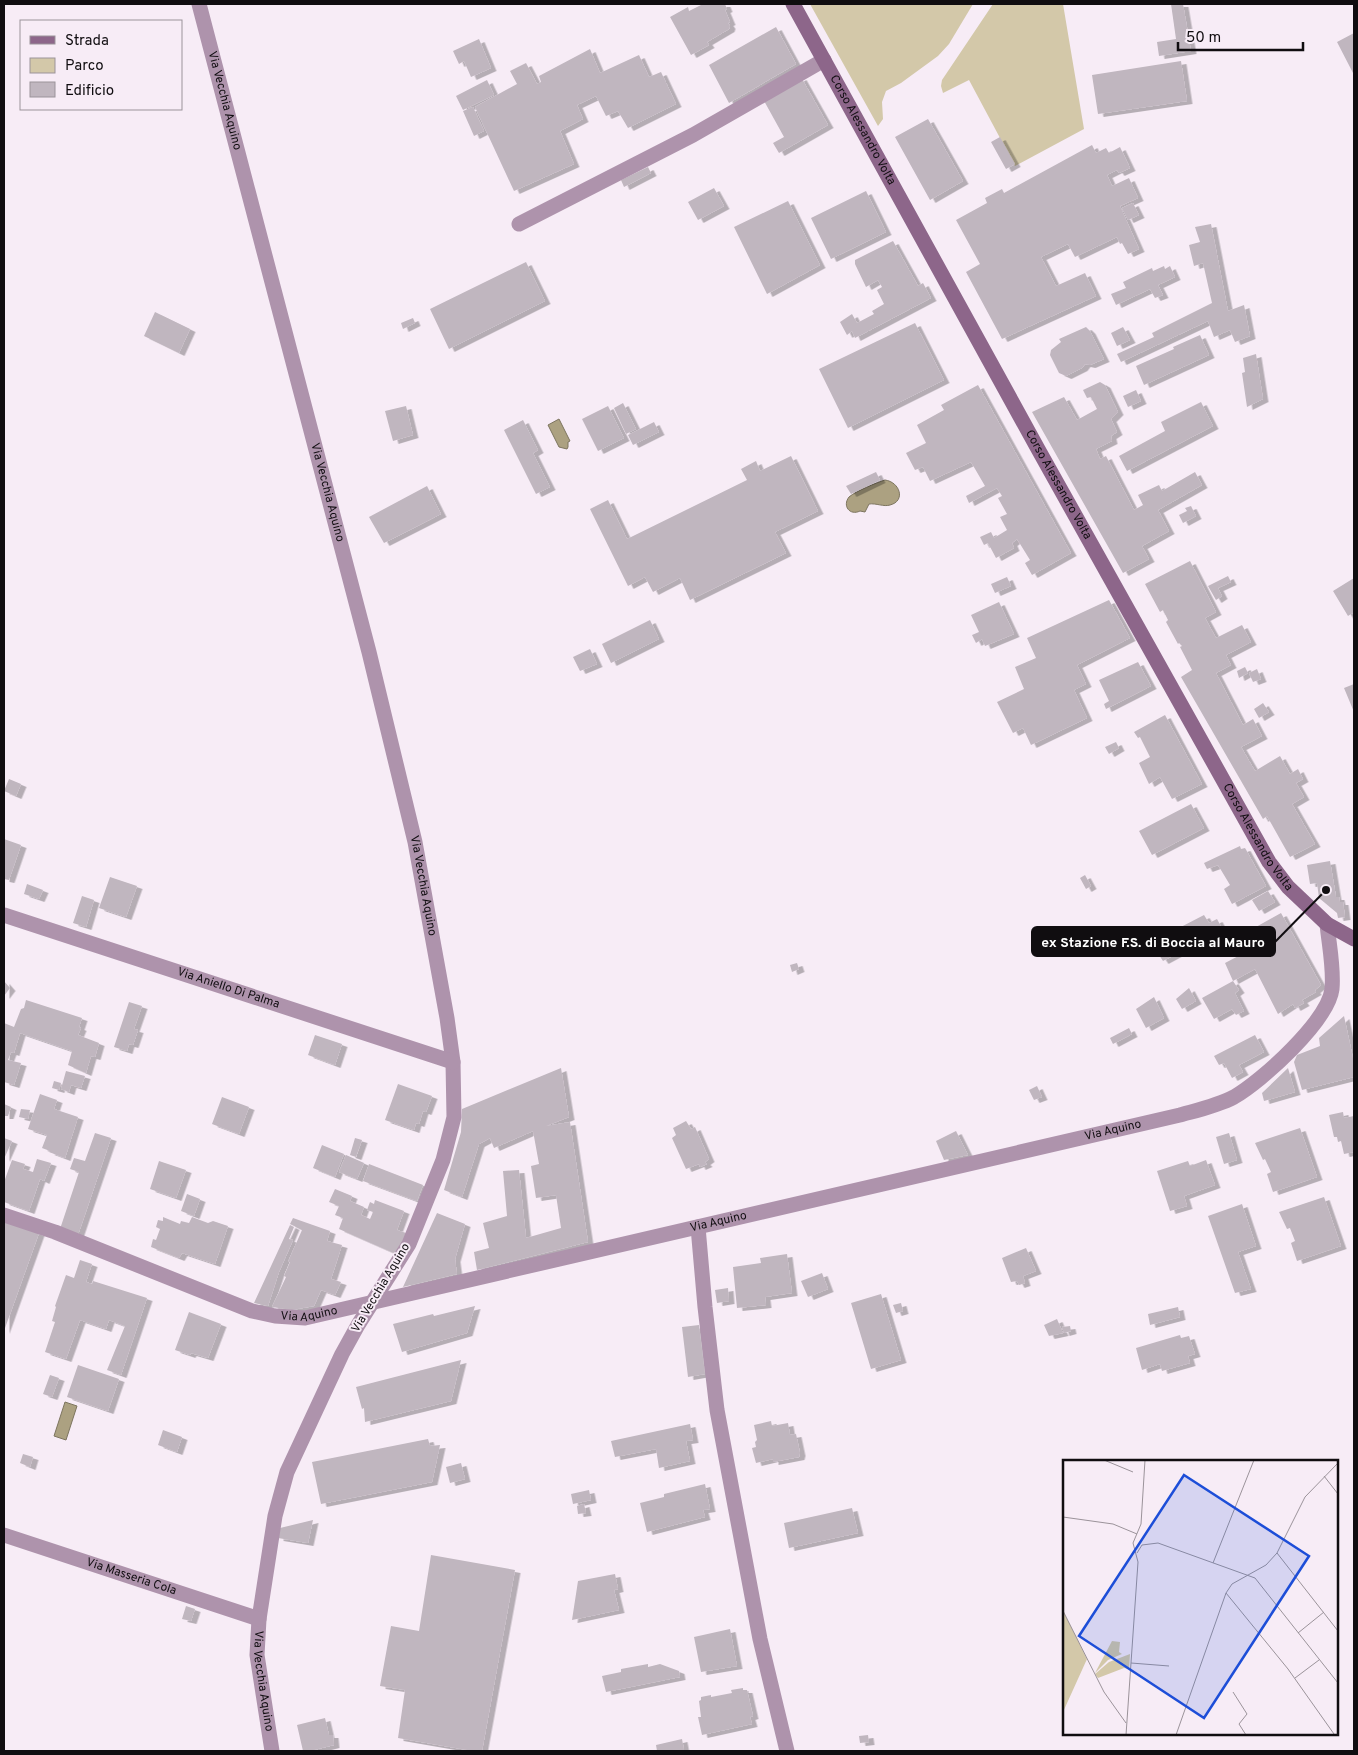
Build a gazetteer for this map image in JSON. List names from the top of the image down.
{
  "streets": {
    "main road": ["Corso Alessandro Volta"],
    "street": [
      "Via Vecchia Aquino",
      "Via Aniello Di Palma",
      "Via Aquino",
      "Via Masseria Cola"
    ]
  },
  "crossings": [
    ["Via Vecchia Aquino", "Via Aniello Di Palma"],
    ["Via Vecchia Aquino", "Via Aquino"],
    ["Via Vecchia Aquino", "Via Masseria Cola"],
    ["Corso Alessandro Volta", "Via Aquino"]
  ],
  "places": ["ex Stazione F.S. di Boccia al Mauro"],
  "legend": ["Strada", "Parco", "Edificio"],
  "scale_bar": "50 m"
}
